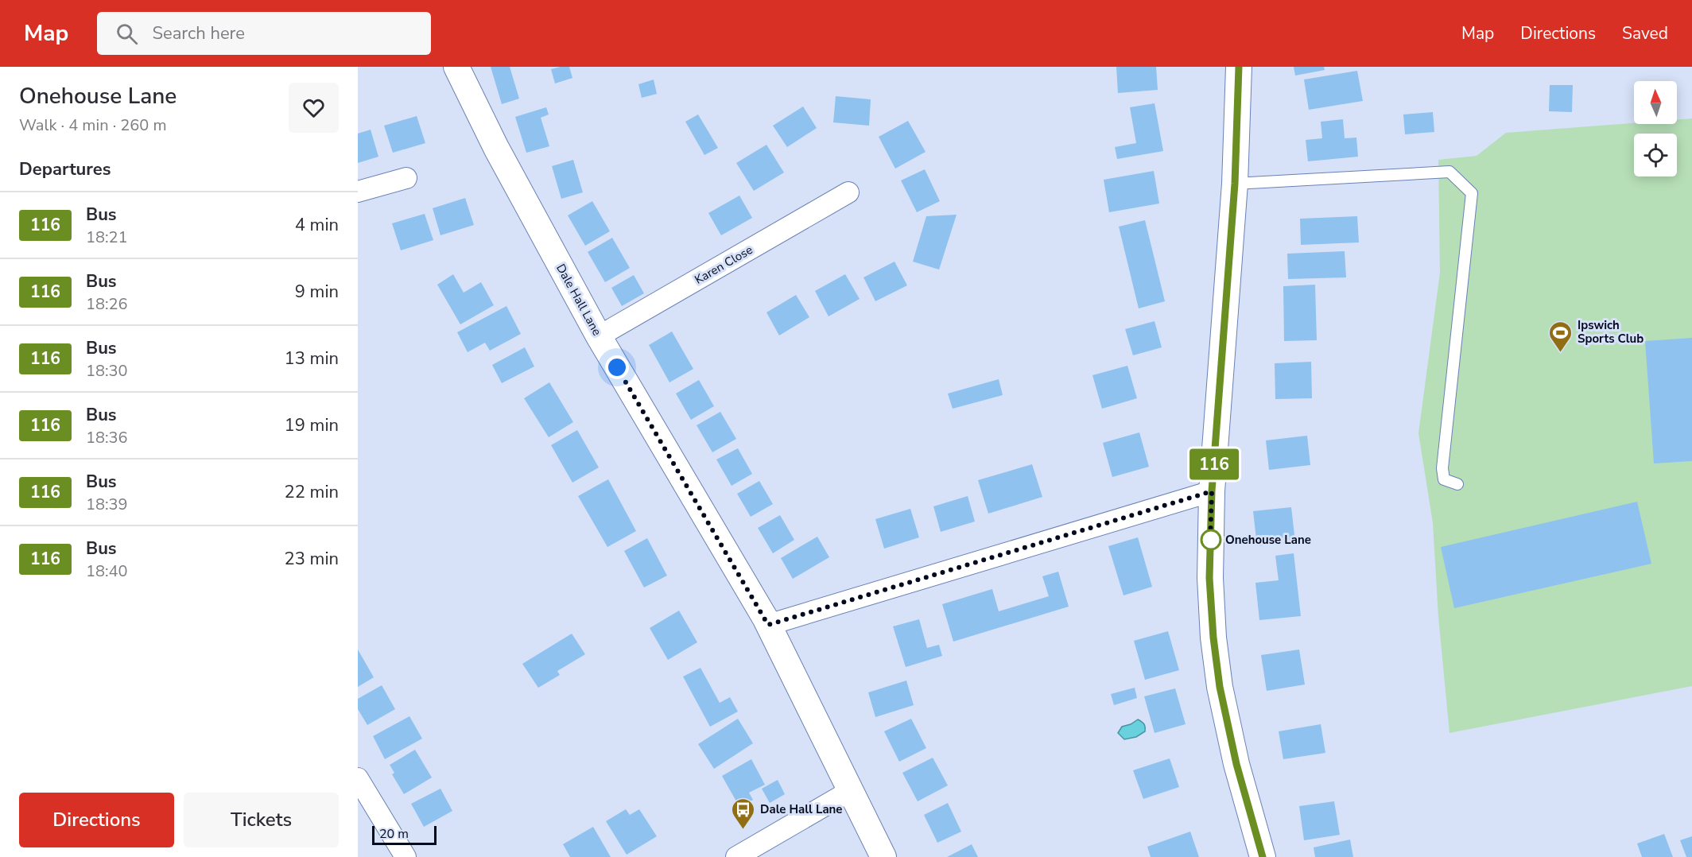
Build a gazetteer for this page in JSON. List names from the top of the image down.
{
  "streets": {
    "street": ["Karen Close", "Dale Hall Lane"]
  },
  "crossings": [
    ["Karen Close", "Dale Hall Lane"]
  ],
  "places": {
    "sports": ["Ipswich Sports Club"],
    "other": ["Onehouse Lane"],
    "bus stop": ["Dale Hall Lane"]
  },
  "lines": ["bus line 116"],
  "scale_bar": "20 m",
  "north": "top",
  "page": {
    "header": "Map",
    "search": "Search here",
    "nav": ["Map", "Directions", "Saved"],
    "heading": [
      ["Onehouse Lane", "Walk · 4 min · 260 m"],
      "Departures"
    ],
    "on_map": "116",
    "list": [
      {
        "mark": "116",
        "name": "Bus",
        "note": "18:21",
        "value": "4 min"
      },
      {
        "mark": "116",
        "name": "Bus",
        "note": "18:26",
        "value": "9 min"
      },
      {
        "mark": "116",
        "name": "Bus",
        "note": "18:30",
        "value": "13 min"
      },
      {
        "mark": "116",
        "name": "Bus",
        "note": "18:36",
        "value": "19 min"
      },
      {
        "mark": "116",
        "name": "Bus",
        "note": "18:39",
        "value": "22 min"
      },
      {
        "mark": "116",
        "name": "Bus",
        "note": "18:40",
        "value": "23 min"
      }
    ],
    "buttons": ["Directions", "Tickets"],
    "scale": "20 m"
  }
}
